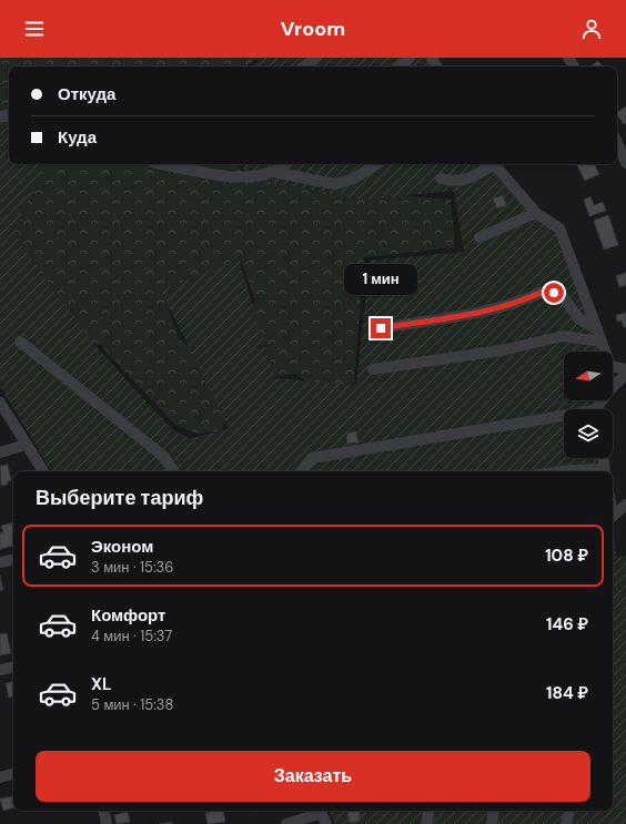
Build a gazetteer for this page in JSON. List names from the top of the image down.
{
  "north": "left",
  "page": {
    "header": "Vroom",
    "banner": ["Откуда", "Куда"],
    "bubble": "1 мин",
    "heading": "Выберите тариф",
    "list": [
      {
        "name": "Эконом",
        "note": "3 мин · 15:36",
        "value": "108 ₽"
      },
      {
        "name": "Комфорт",
        "note": "4 мин · 15:37",
        "value": "146 ₽"
      },
      {
        "name": "XL",
        "note": "5 мин · 15:38",
        "value": "184 ₽"
      }
    ],
    "buttons": "Заказать"
  }
}
